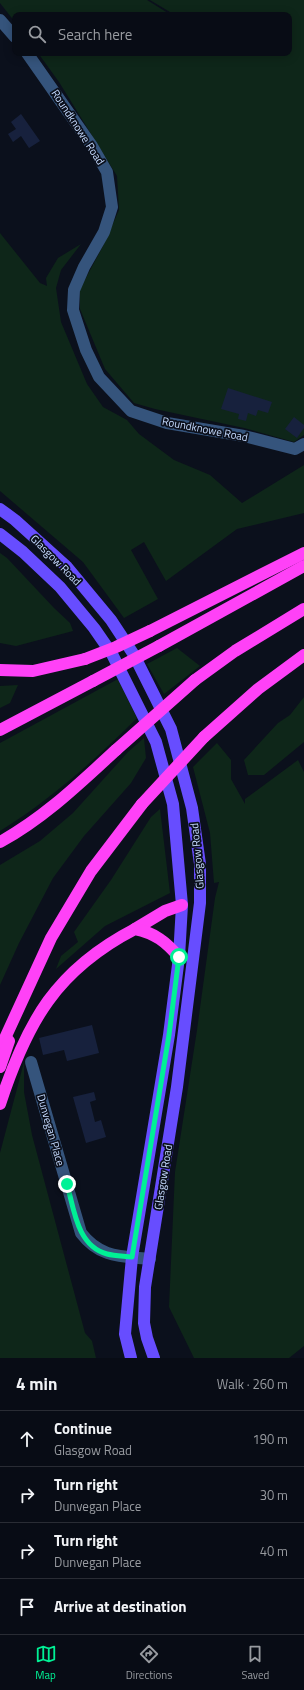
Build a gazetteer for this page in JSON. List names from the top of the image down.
{
  "streets": {
    "main road": ["Glasgow Road"],
    "street": ["Roundknowe Road", "Dunvegan Place"]
  },
  "crossings": [
    ["Glasgow Road", "Dunvegan Place"]
  ],
  "page": {
    "search": "Search here",
    "heading": ["4 min", "Walk · 260 m"],
    "list": [
      ["Continue", "Glasgow Road", "190 m"],
      ["Turn right", "Dunvegan Place", "30 m"],
      ["Turn right", "Dunvegan Place", "40 m"],
      "Arrive at destination"
    ],
    "nav": ["Map", "Directions", "Saved"]
  }
}
